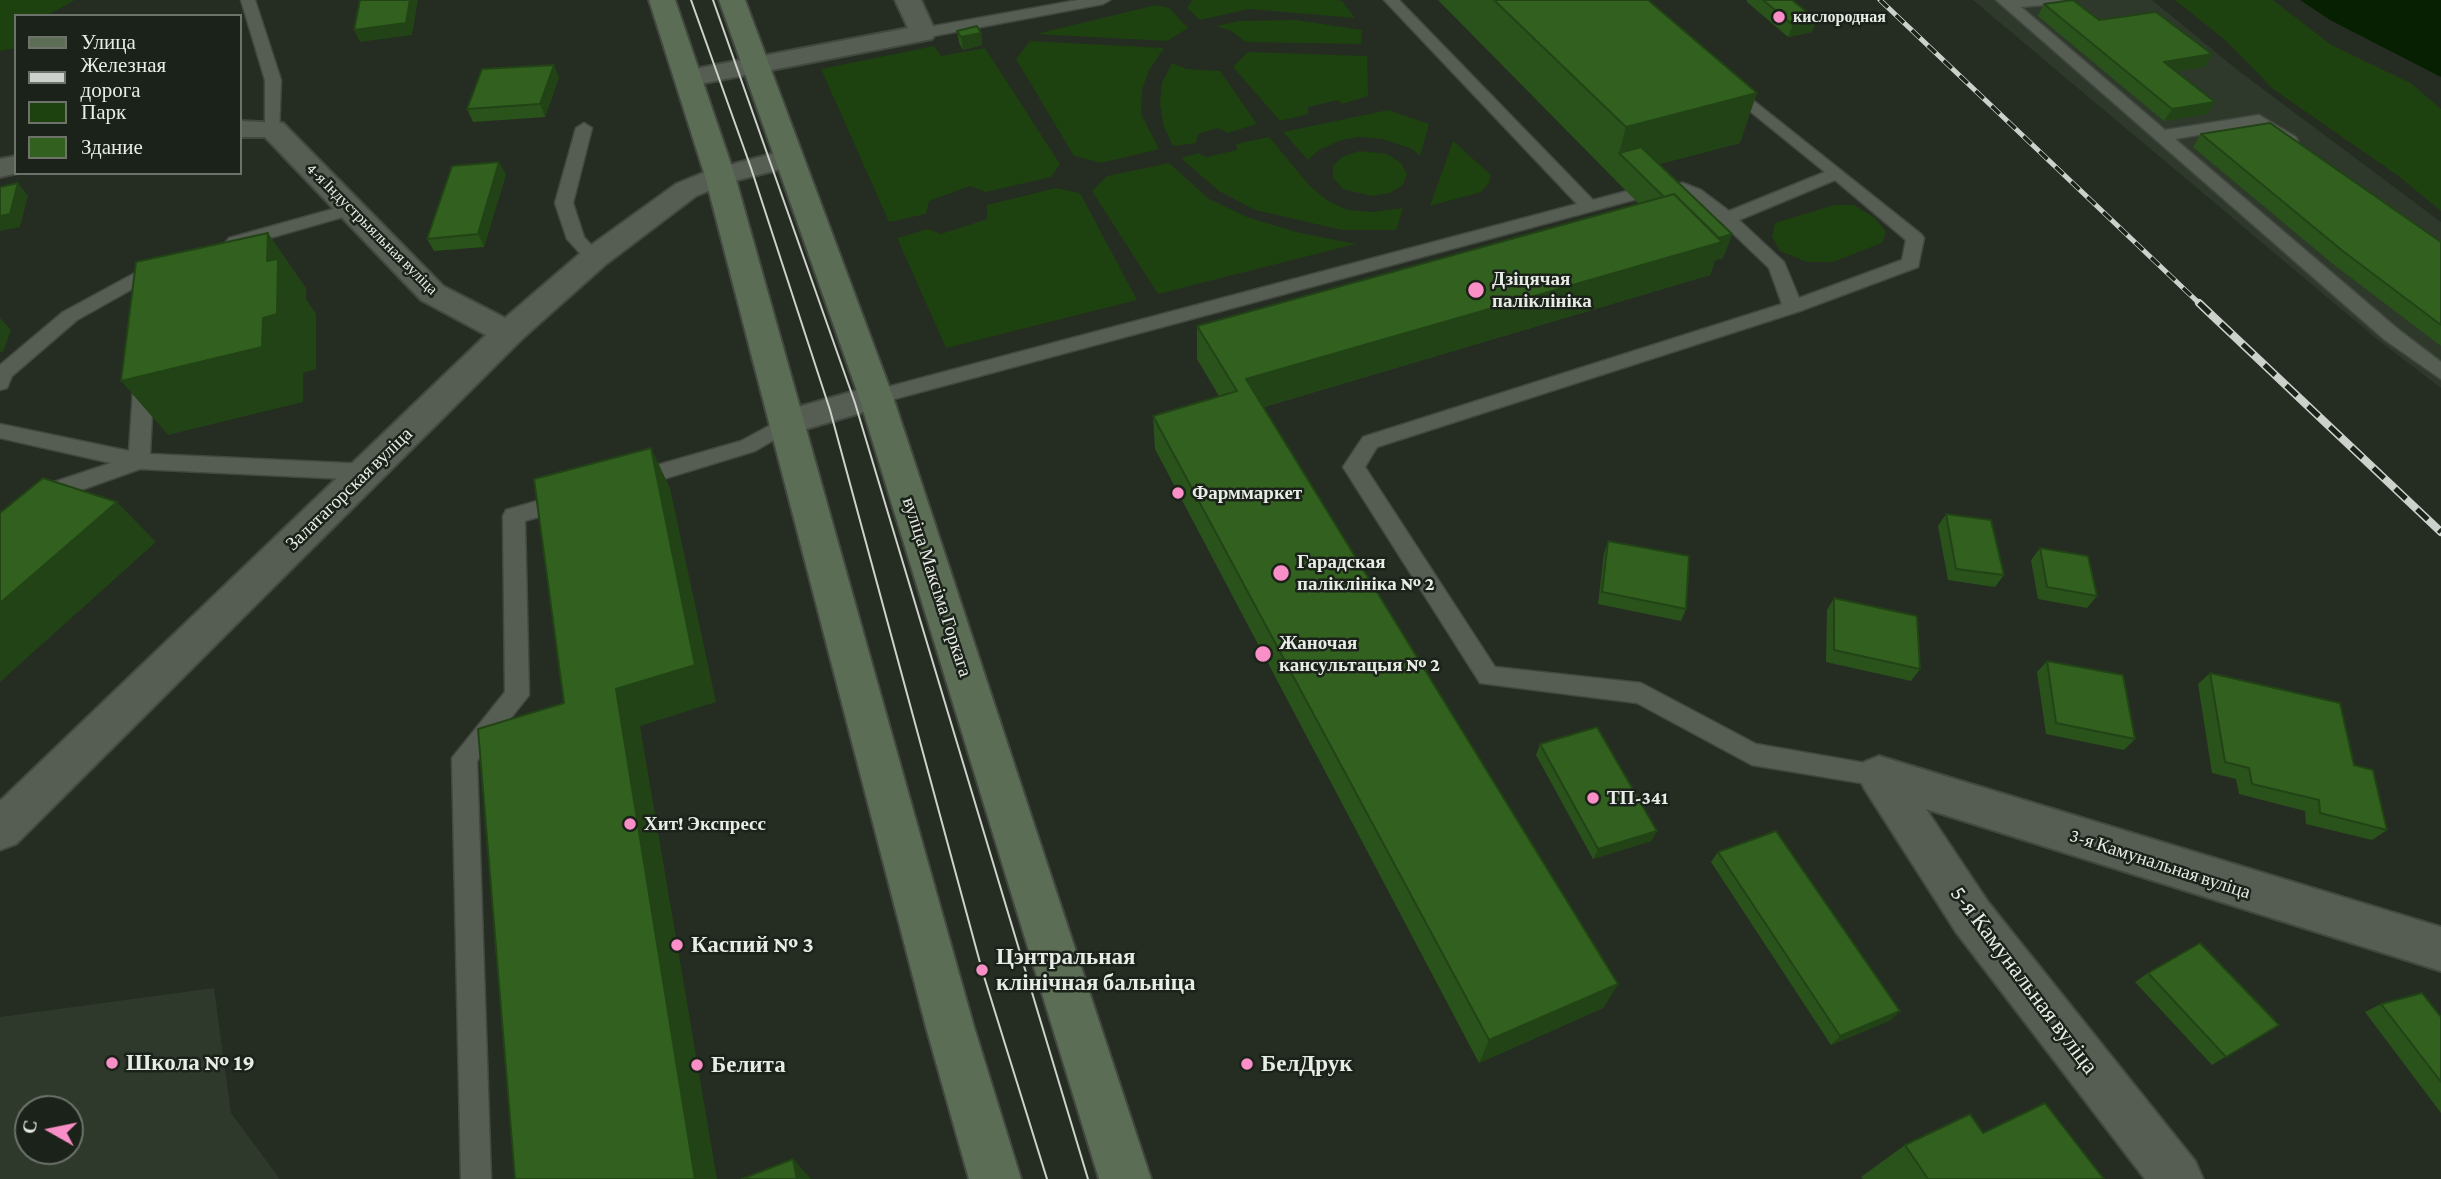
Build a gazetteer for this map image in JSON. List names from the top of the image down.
{
  "streets": {
    "main road": ["вуліца Максіма Горкага"],
    "street": [
      "4-я Індустрыяльная вуліца",
      "Залатагорская вуліца",
      "3-я Камунальная вуліца",
      "5-я Камунальная вуліца"
    ]
  },
  "crossings": [
    ["4-я Індустрыяльная вуліца", "Залатагорская вуліца"],
    ["Залатагорская вуліца", "вуліца Максіма Горкага"],
    ["3-я Камунальная вуліца", "5-я Камунальная вуліца"]
  ],
  "places": [
    "кислородная",
    "Дзіцячая паліклініка",
    "Фарммаркет",
    "Гарадская паліклініка № 2",
    "Жаночая кансультацыя № 2",
    "ТП-341",
    "Хит! Экспресс",
    "Каспий № 3",
    "Цэнтральная клінічная бальніца",
    "Школа № 19",
    "БелДрук",
    "Белита"
  ],
  "legend": [
    "Улица",
    "Железная дорога",
    "Парк",
    "Здание"
  ],
  "north": "left"
}
